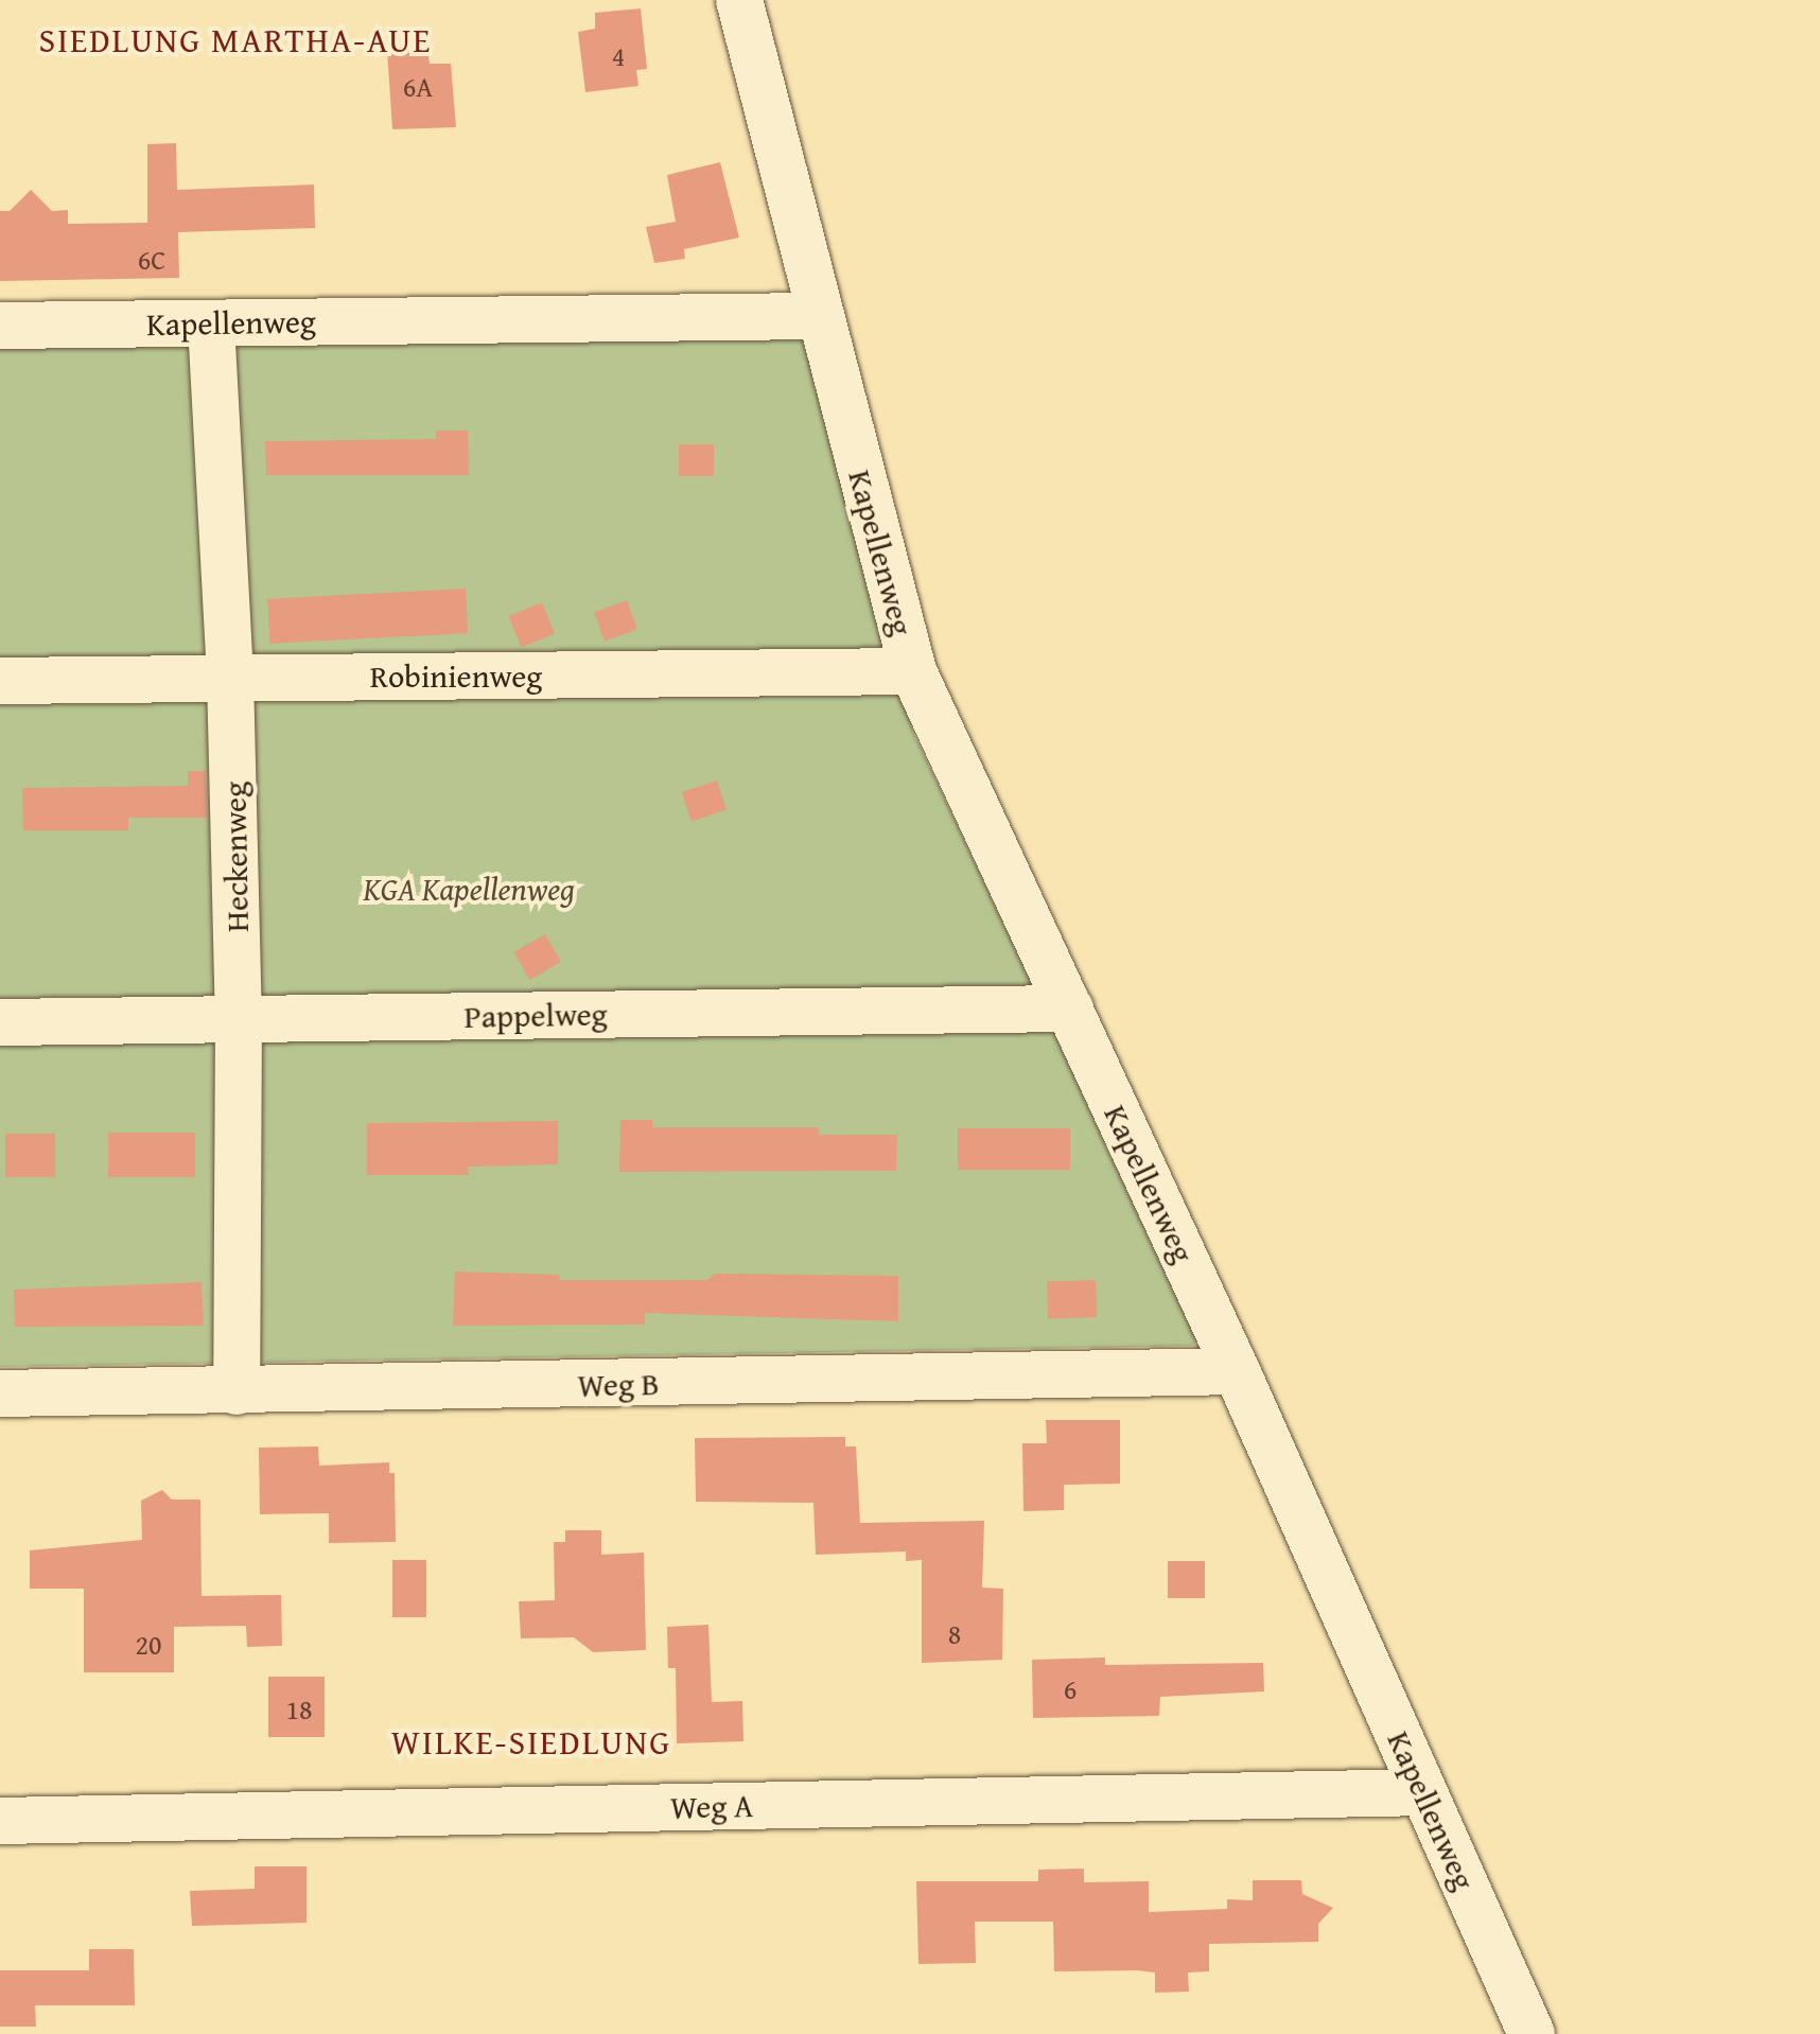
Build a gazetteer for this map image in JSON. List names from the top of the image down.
{
  "streets": {
    "street": [
      "Kapellenweg",
      "Robinienweg",
      "Heckenweg",
      "Pappelweg",
      "Weg B",
      "Weg A"
    ]
  },
  "crossings": [
    ["Kapellenweg", "Robinienweg"],
    ["Kapellenweg", "Heckenweg"],
    ["Kapellenweg", "Pappelweg"],
    ["Kapellenweg", "Weg B"],
    ["Kapellenweg", "Weg A"],
    ["Robinienweg", "Heckenweg"],
    ["Heckenweg", "Pappelweg"],
    ["Heckenweg", "Weg B"]
  ],
  "districts": ["SIEDLUNG MARTHA-AUE", "WILKE-SIEDLUNG"],
  "parks": ["KGA Kapellenweg"],
  "house_numbers": [
    "4",
    "6A",
    "6C",
    "8",
    "20",
    "6",
    "18"
  ]
}
